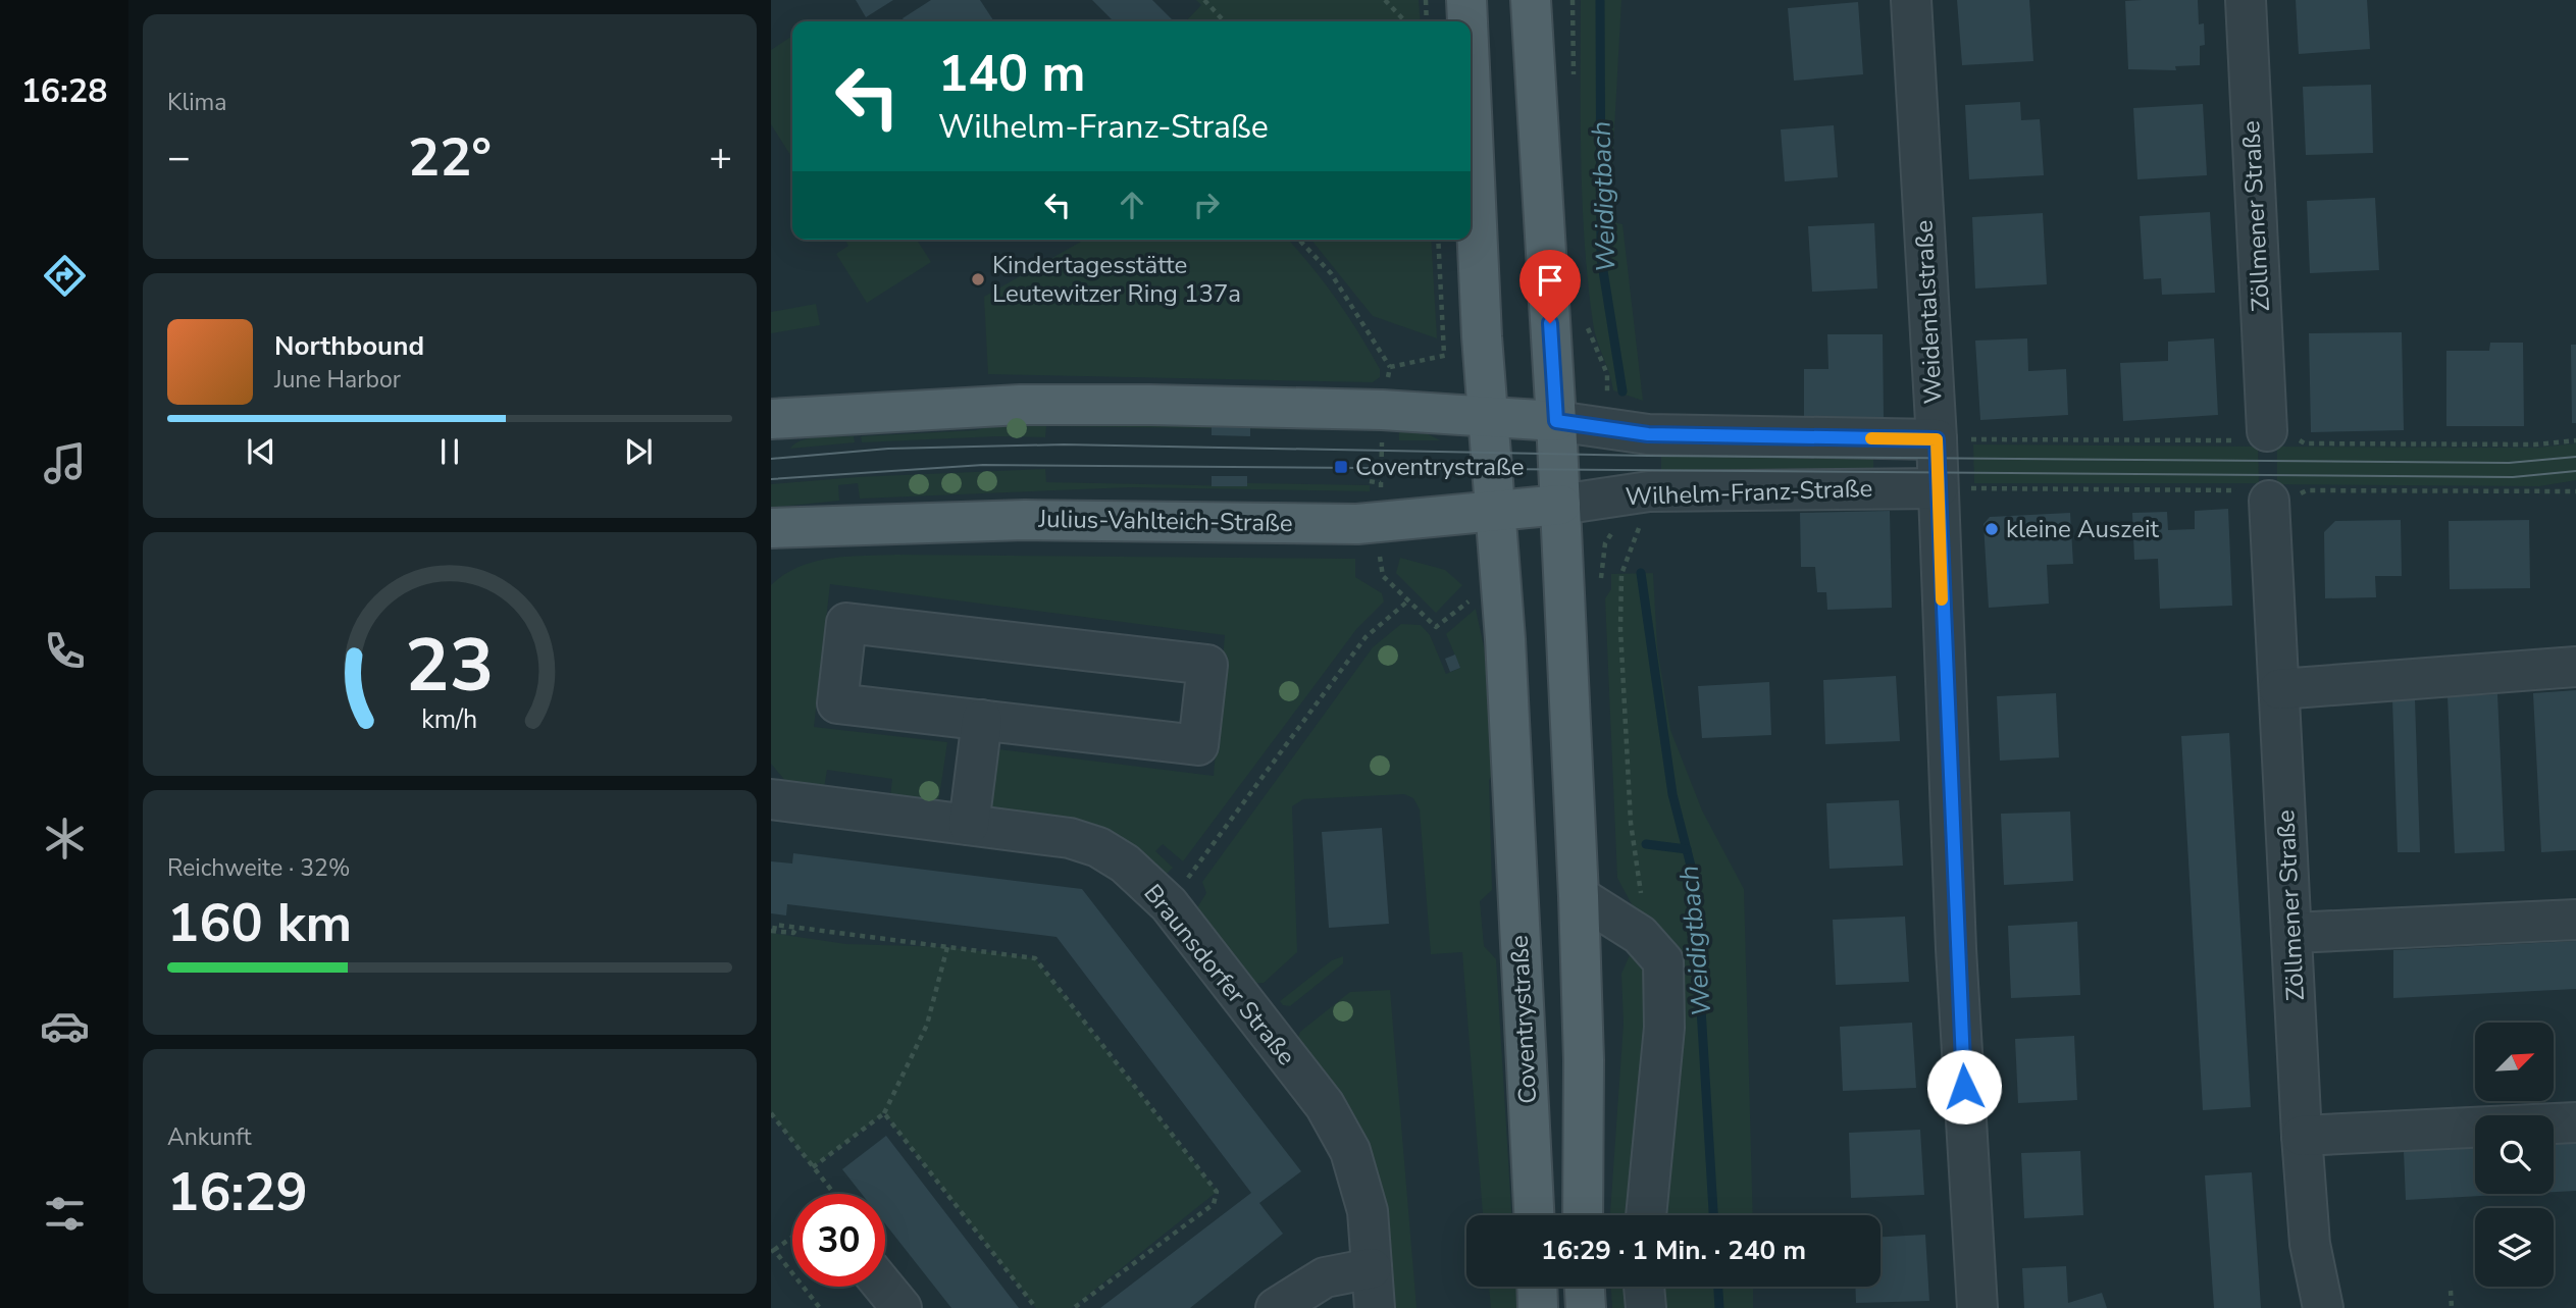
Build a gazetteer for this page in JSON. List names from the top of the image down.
{
  "streets": {
    "main road": ["Julius-Vahlteich-Straße", "Coventrystraße"],
    "street": [
      "Zöllmener Straße",
      "Weidentalstraße",
      "Wilhelm-Franz-Straße",
      "Braunsdorfer Straße"
    ]
  },
  "crossings": [
    ["Weidentalstraße", "Wilhelm-Franz-Straße"],
    ["Wilhelm-Franz-Straße", "Julius-Vahlteich-Straße"],
    ["Julius-Vahlteich-Straße", "Coventrystraße"]
  ],
  "water": ["Weidigtbach"],
  "places": {
    "other": ["Kindertagesstätte Leutewitzer Ring 137a", "kleine Auszeit"],
    "transit": ["Coventrystraße"]
  },
  "north": "top right",
  "page": {
    "tabs": "16:28",
    "tile": [
      "Klima",
      ["Reichweite · 32%", "160 km"],
      ["Ankunft", "16:29"]
    ],
    "turn": ["140 m", "Wilhelm-Franz-Straße"],
    "heat": ["−", "22°", "+"],
    "song": ["Northbound", "June Harbor"],
    "limit": "30",
    "trip": "16:29 · 1 Min. · 240 m",
    "gauge": ["23", "km/h"]
  }
}
